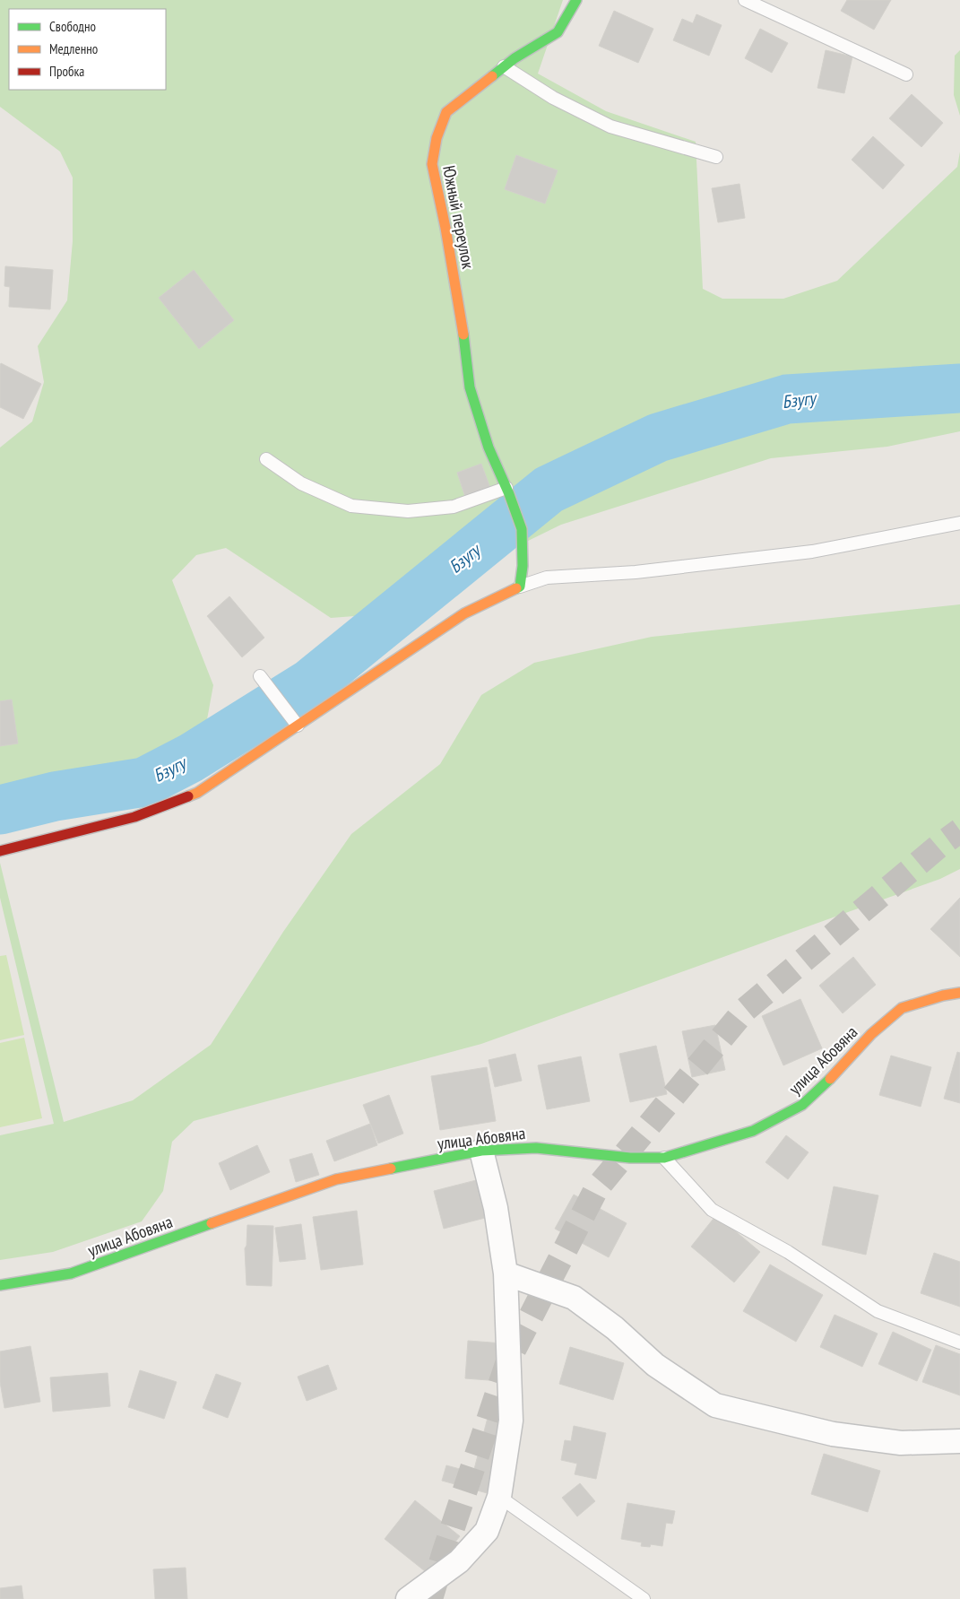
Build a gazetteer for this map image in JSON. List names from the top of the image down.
{
  "streets": {
    "street": ["Южный переулок", "улица Абовяна"]
  },
  "water": ["Бзугу"],
  "legend": ["Свободно", "Медленно", "Пробка"]
}
